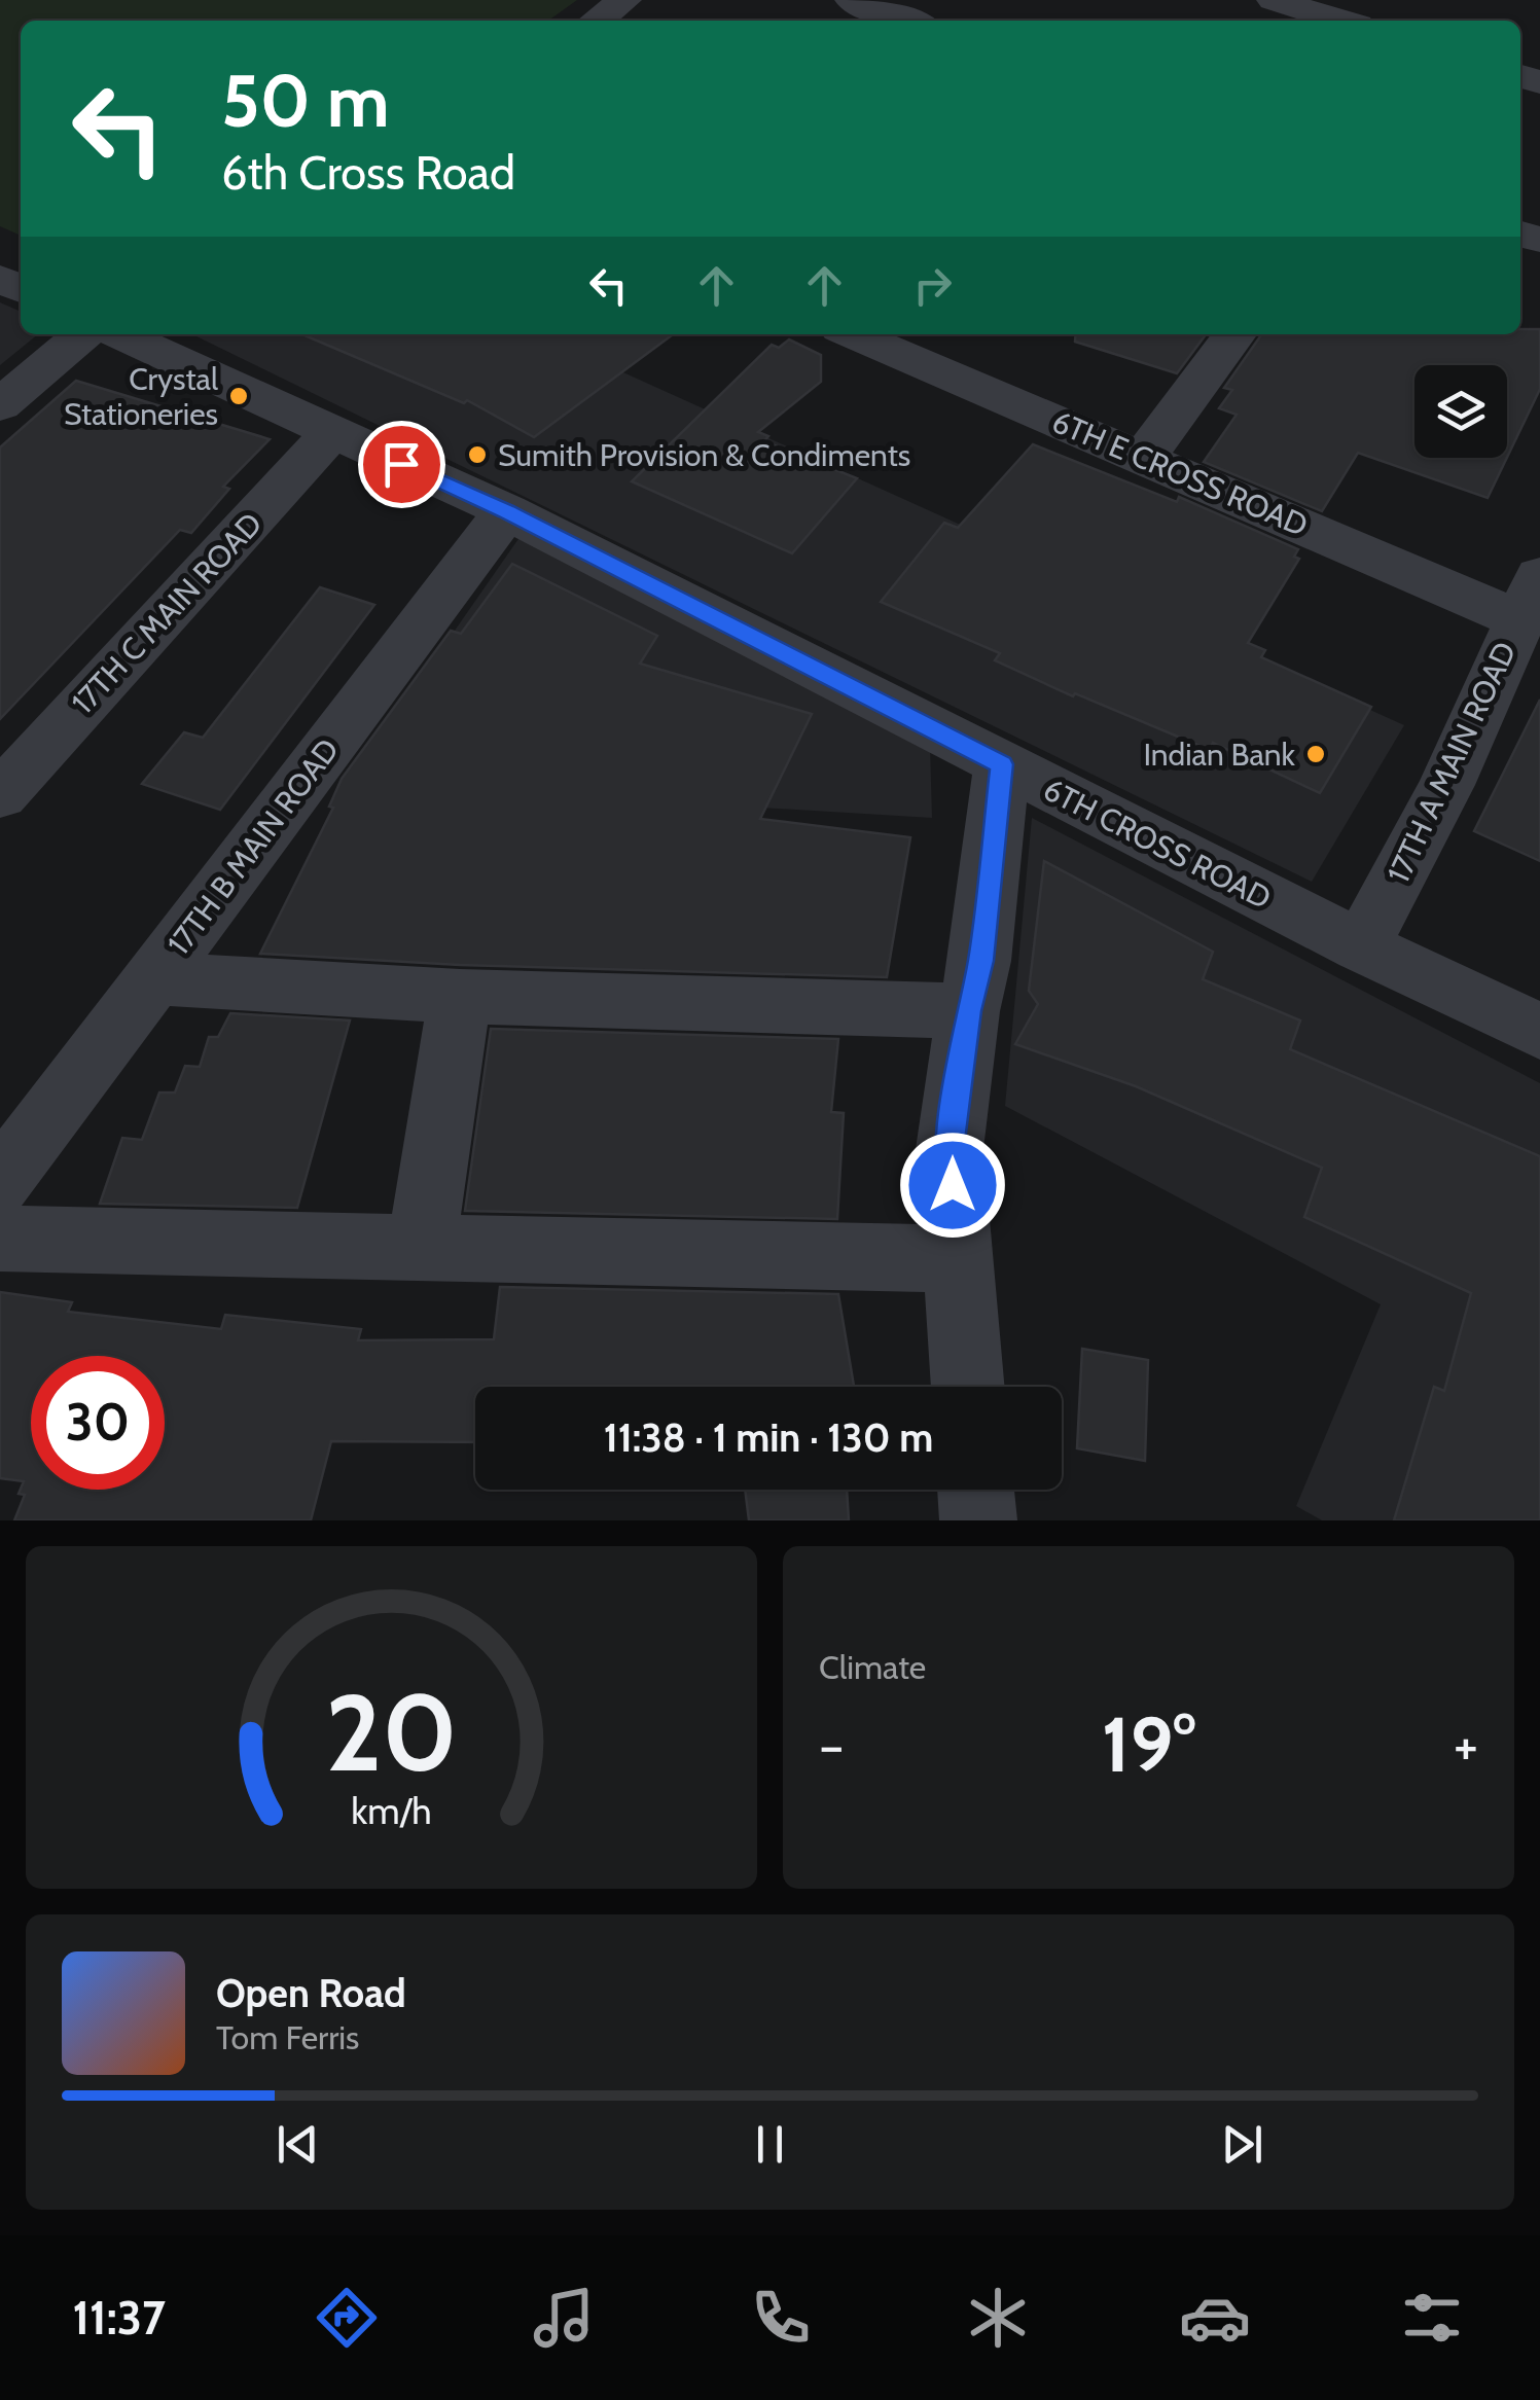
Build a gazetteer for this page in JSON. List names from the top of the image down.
{
  "streets": {
    "street": [
      "6TH E CROSS ROAD",
      "17TH C MAIN ROAD",
      "17TH A MAIN ROAD",
      "6TH CROSS ROAD",
      "17TH B MAIN ROAD"
    ]
  },
  "crossings": [
    ["6TH E CROSS ROAD", "17TH A MAIN ROAD"],
    ["17TH C MAIN ROAD", "6TH CROSS ROAD"],
    ["17TH A MAIN ROAD", "6TH CROSS ROAD"],
    ["6TH CROSS ROAD", "17TH B MAIN ROAD"]
  ],
  "places": ["Crystal Stationeries", "Sumith Provision & Condiments", "Indian Bank"],
  "page": {
    "turn": ["50 m", "6th Cross Road"],
    "limit": "30",
    "trip": "11:38 · 1 min · 130 m",
    "tile": "Climate",
    "heat": ["−", "19°", "+"],
    "song": ["Open Road", "Tom Ferris"],
    "tabs": "11:37",
    "gauge": ["20", "km/h"]
  }
}
